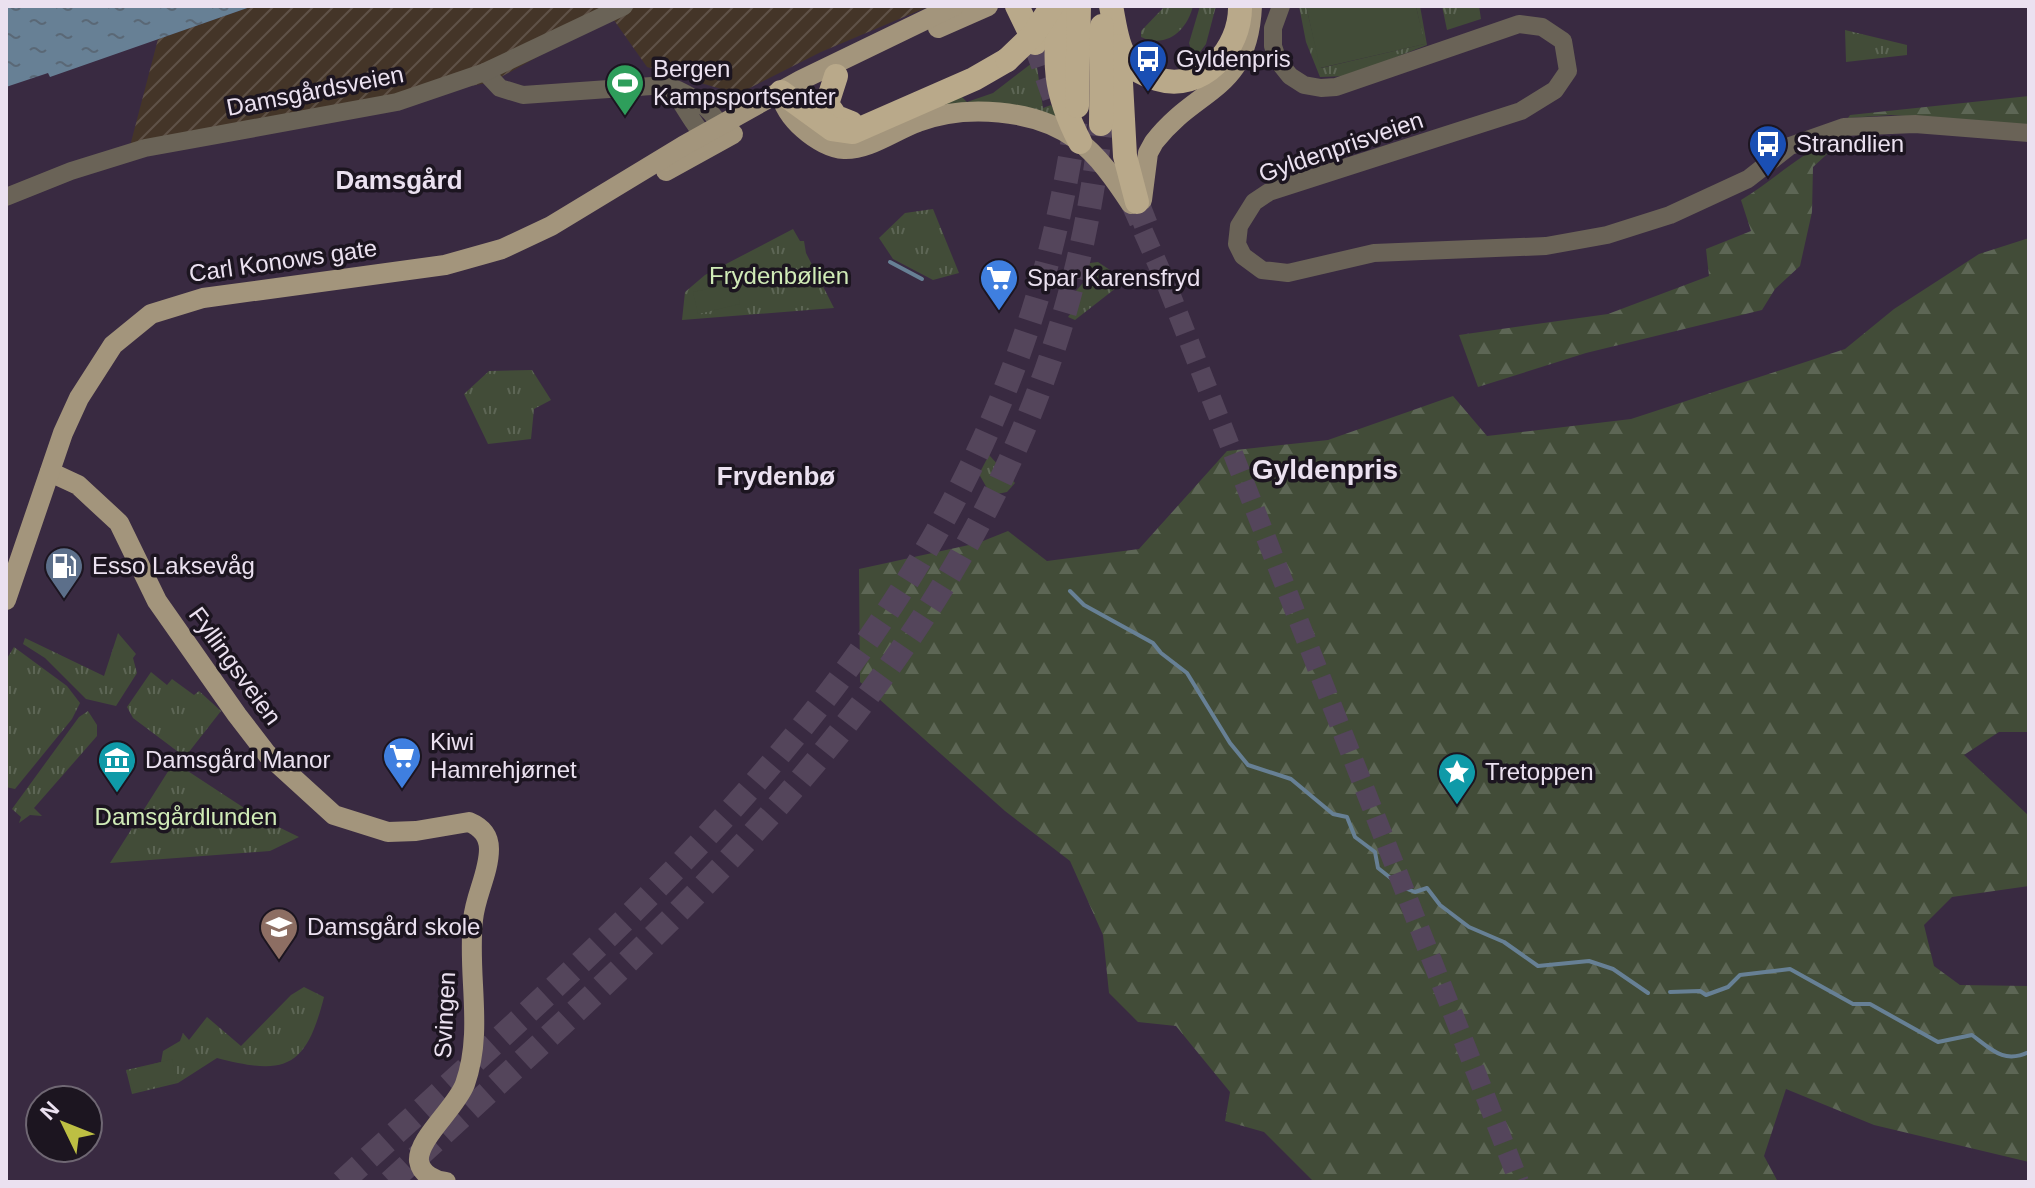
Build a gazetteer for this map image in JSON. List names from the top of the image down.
{
  "streets": {
    "main road": ["Carl Konows gate", "Fyllingsveien", "Svingen"],
    "street": ["Damsgårdsveien", "Gyldenprisveien"]
  },
  "crossings": [
    ["Carl Konows gate", "Fyllingsveien"],
    ["Fyllingsveien", "Svingen"]
  ],
  "districts": ["Damsgård", "Gyldenpris", "Frydenbø"],
  "parks": ["Frydenbølien", "Damsgårdlunden"],
  "places": {
    "bus stop": ["Gyldenpris", "Strandlien"],
    "sports": ["Bergen Kampsportsenter"],
    "supermarket": ["Spar Karensfryd", "Kiwi Hamrehjørnet"],
    "fuel station": ["Esso Laksevåg"],
    "museum": ["Damsgård Manor"],
    "place": ["Tretoppen"],
    "school or university": ["Damsgård skole"]
  },
  "north": "top left"
}
